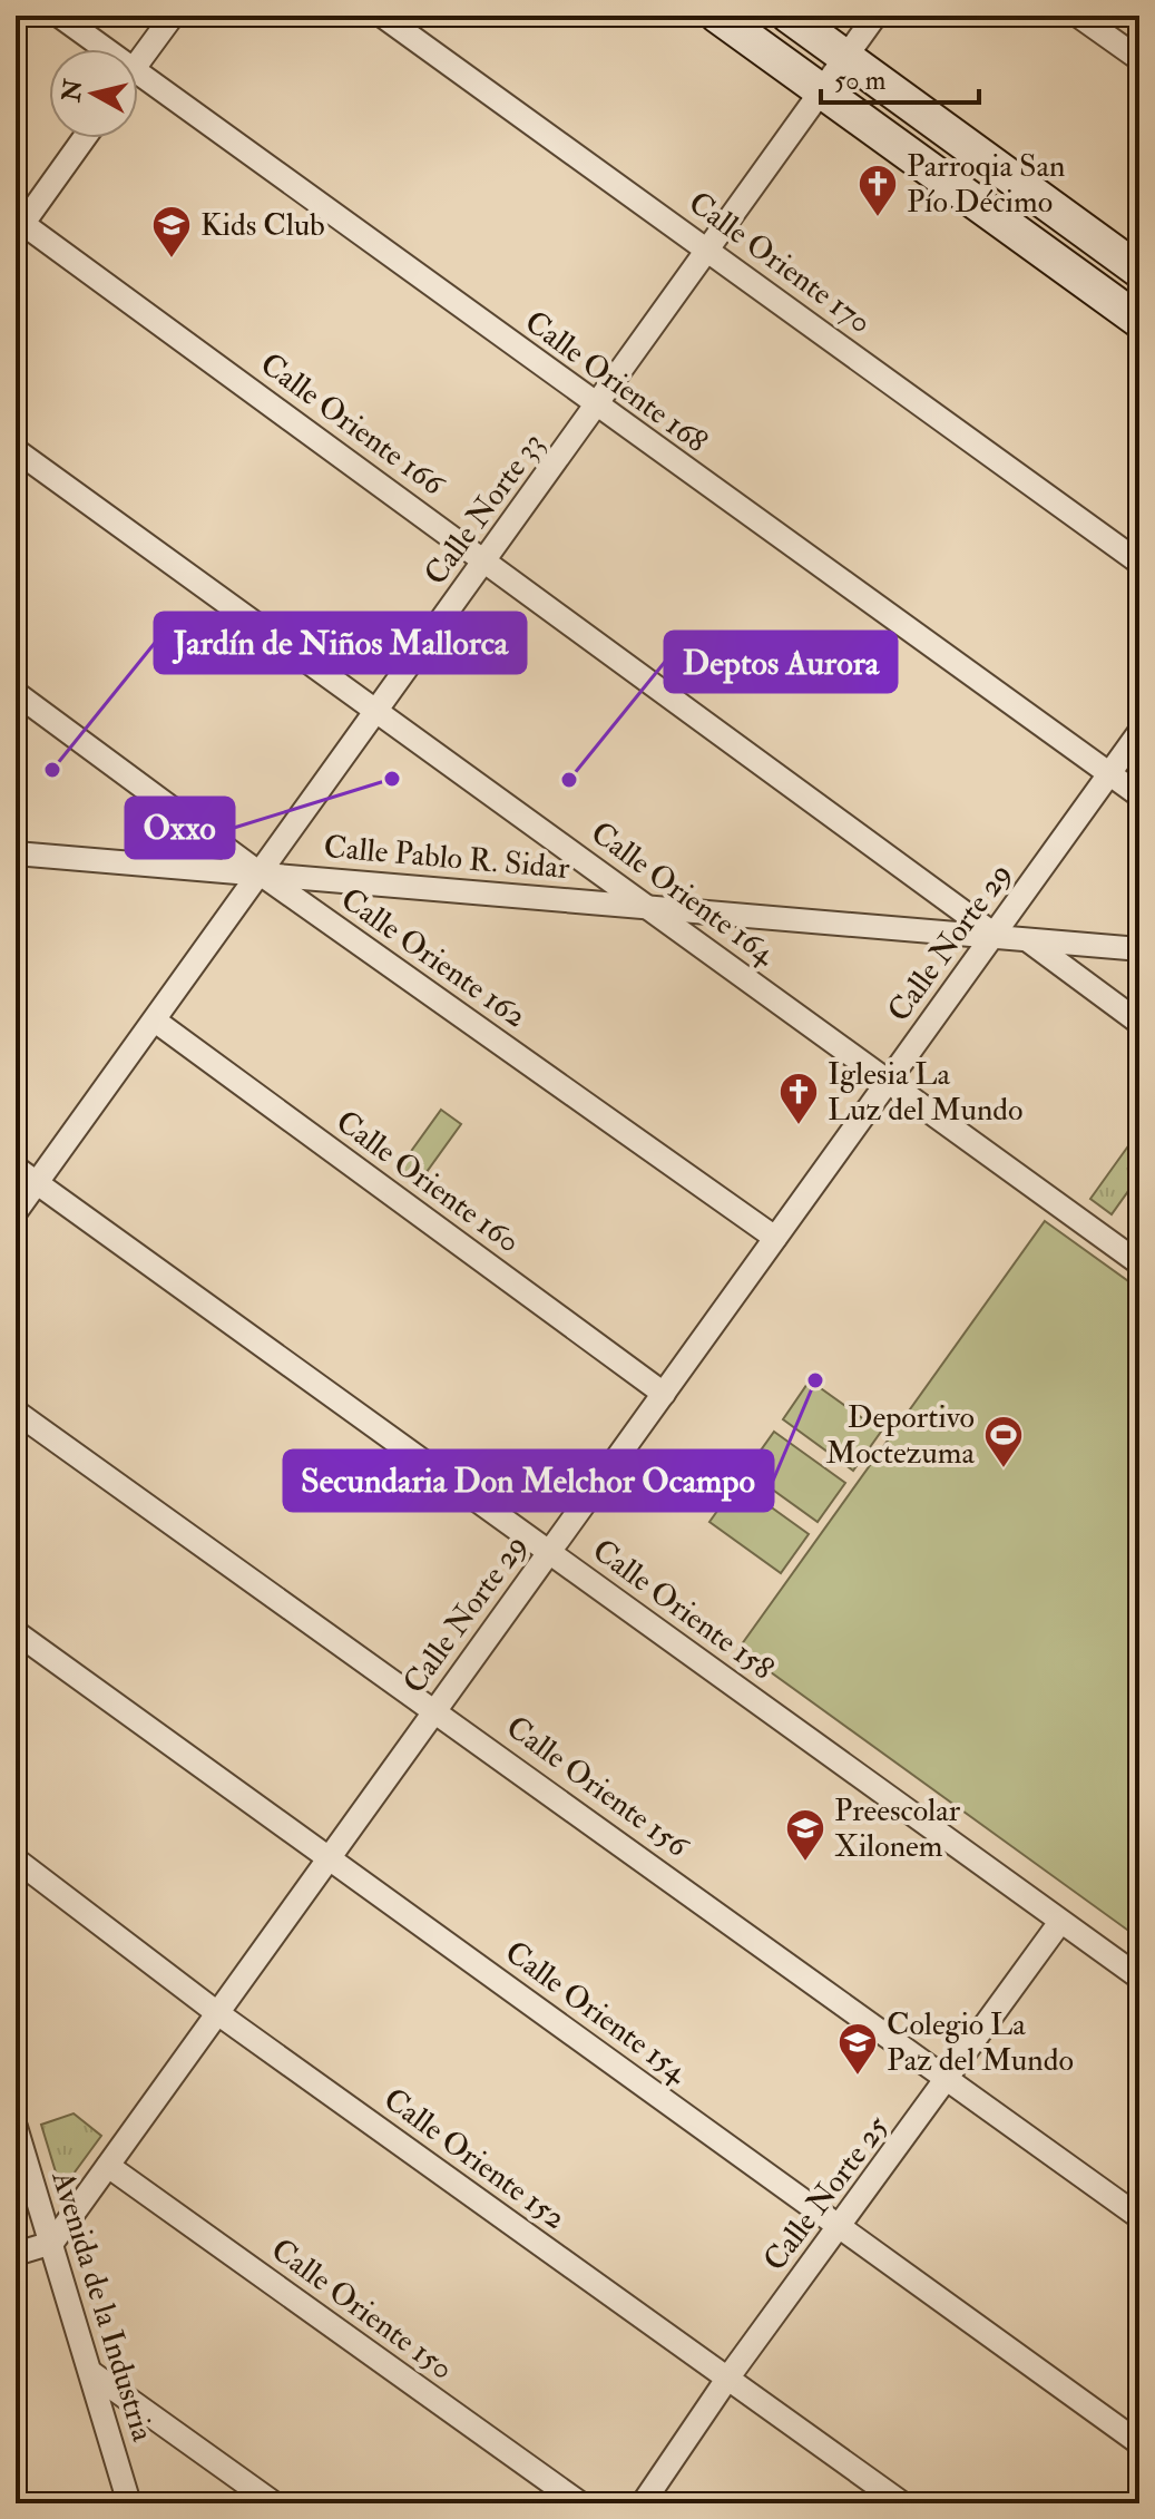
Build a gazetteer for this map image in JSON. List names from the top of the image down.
{
  "streets": {
    "street": [
      "Calle Oriente 170",
      "Calle Oriente 168",
      "Calle Oriente 166",
      "Calle Norte 33",
      "Calle Pablo R. Sidar",
      "Calle Oriente 164",
      "Calle Norte 29",
      "Calle Oriente 162",
      "Calle Oriente 160",
      "Calle Oriente 158",
      "Calle Oriente 156",
      "Calle Oriente 154",
      "Calle Oriente 152",
      "Calle Norte 25",
      "Avenida de la Industria",
      "Calle Oriente 150"
    ]
  },
  "crossings": [
    ["Calle Oriente 170", "Calle Norte 33"],
    ["Calle Oriente 168", "Calle Norte 33"],
    ["Calle Oriente 168", "Calle Norte 29"],
    ["Calle Oriente 166", "Calle Norte 33"],
    ["Calle Oriente 166", "Calle Pablo R. Sidar"],
    ["Calle Oriente 166", "Calle Norte 29"],
    ["Calle Norte 33", "Calle Pablo R. Sidar"],
    ["Calle Norte 33", "Calle Oriente 164"],
    ["Calle Norte 33", "Calle Oriente 162"],
    ["Calle Norte 33", "Calle Oriente 160"],
    ["Calle Norte 33", "Calle Oriente 158"],
    ["Calle Pablo R. Sidar", "Calle Oriente 164"],
    ["Calle Pablo R. Sidar", "Calle Norte 29"],
    ["Calle Pablo R. Sidar", "Calle Oriente 162"],
    ["Calle Oriente 164", "Calle Norte 29"],
    ["Calle Norte 29", "Calle Oriente 162"],
    ["Calle Norte 29", "Calle Oriente 160"],
    ["Calle Norte 29", "Calle Oriente 158"],
    ["Calle Norte 29", "Calle Oriente 156"],
    ["Calle Norte 29", "Calle Oriente 154"],
    ["Calle Norte 29", "Calle Oriente 152"],
    ["Calle Norte 29", "Avenida de la Industria"],
    ["Calle Norte 29", "Calle Oriente 150"],
    ["Calle Oriente 158", "Calle Norte 25"],
    ["Calle Oriente 156", "Calle Norte 25"],
    ["Calle Oriente 154", "Calle Norte 25"],
    ["Calle Oriente 152", "Calle Norte 25"]
  ],
  "places": {
    "church": ["Parroqia San Pío Décimo", "Iglesia La Luz del Mundo"],
    "school or university": ["Kids Club", "Preescolar Xilonem", "Colegio La Paz del Mundo"],
    "other": [
      "Jardín de Niños Mallorca",
      "Oxxo",
      "Deptos Aurora",
      "Secundaria Don Melchor Ocampo"
    ],
    "sports": ["Deportivo Moctezuma"]
  },
  "scale_bar": "50 m",
  "north": "left"
}
